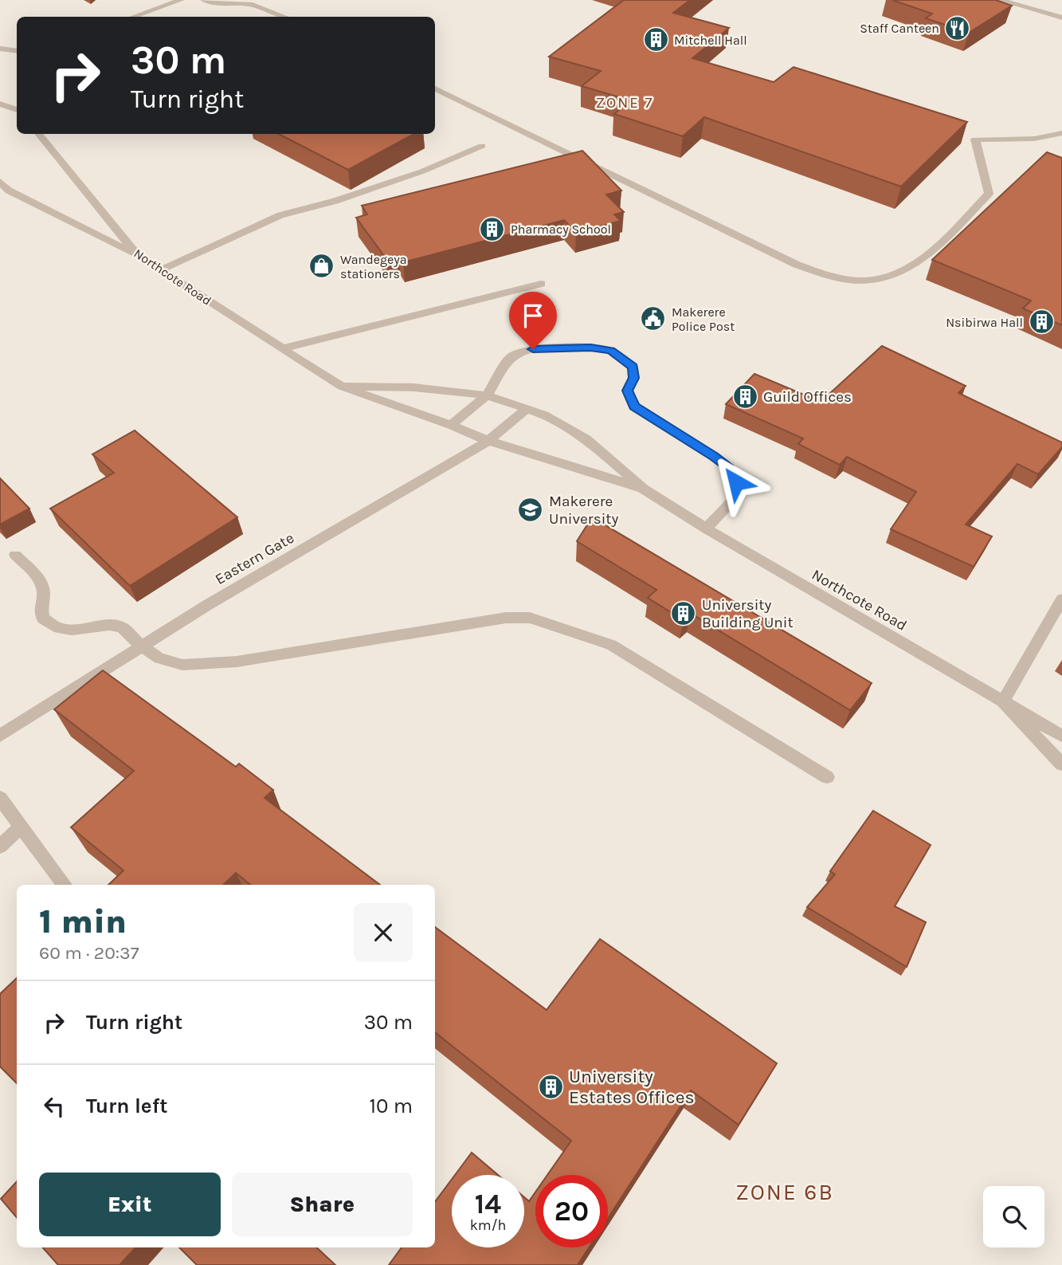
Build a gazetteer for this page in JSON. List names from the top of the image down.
{
  "streets": {
    "lane": ["Northcote Road", "Eastern Gate"]
  },
  "crossings": [
    ["Northcote Road", "Eastern Gate"]
  ],
  "districts": ["ZONE 7", "ZONE 6B"],
  "places": {
    "restaurant": ["Staff Canteen"],
    "building": [
      "Mitchell Hall",
      "Pharmacy School",
      "Nsibirwa Hall",
      "Guild Offices",
      "University Building Unit",
      "University Estates Offices"
    ],
    "shop": ["Wandegeya stationers"],
    "public building": ["Makerere Police Post"],
    "school or university": ["Makerere University"]
  },
  "page": {
    "turn": ["30 m", "Turn right"],
    "heading": ["1 min", "60 m · 20:37"],
    "list": [
      {
        "name": "Turn right",
        "value": "30 m"
      },
      {
        "name": "Turn left",
        "value": "10 m"
      }
    ],
    "buttons": ["Exit", "Share"],
    "speed": "14 km/h",
    "limit": "20"
  }
}
